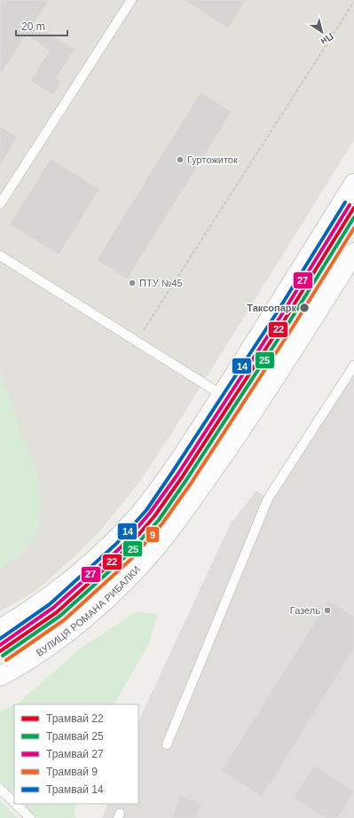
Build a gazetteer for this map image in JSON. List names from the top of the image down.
{
  "streets": {
    "main road": ["ВУЛИЦЯ РОМАНА РИБАЛКИ"]
  },
  "places": [
    "Гуртожиток",
    "ПТУ №45",
    "Таксопарк",
    "Газель"
  ],
  "lines": [
    "tram line 14",
    "tram line 27",
    "tram line 22",
    "tram line 25",
    "tram line 9"
  ],
  "legend": [
    "Трамвай 22",
    "Трамвай 25",
    "Трамвай 27",
    "Трамвай 9",
    "Трамвай 14"
  ],
  "scale_bar": "20 m",
  "north": "bottom right"
}
